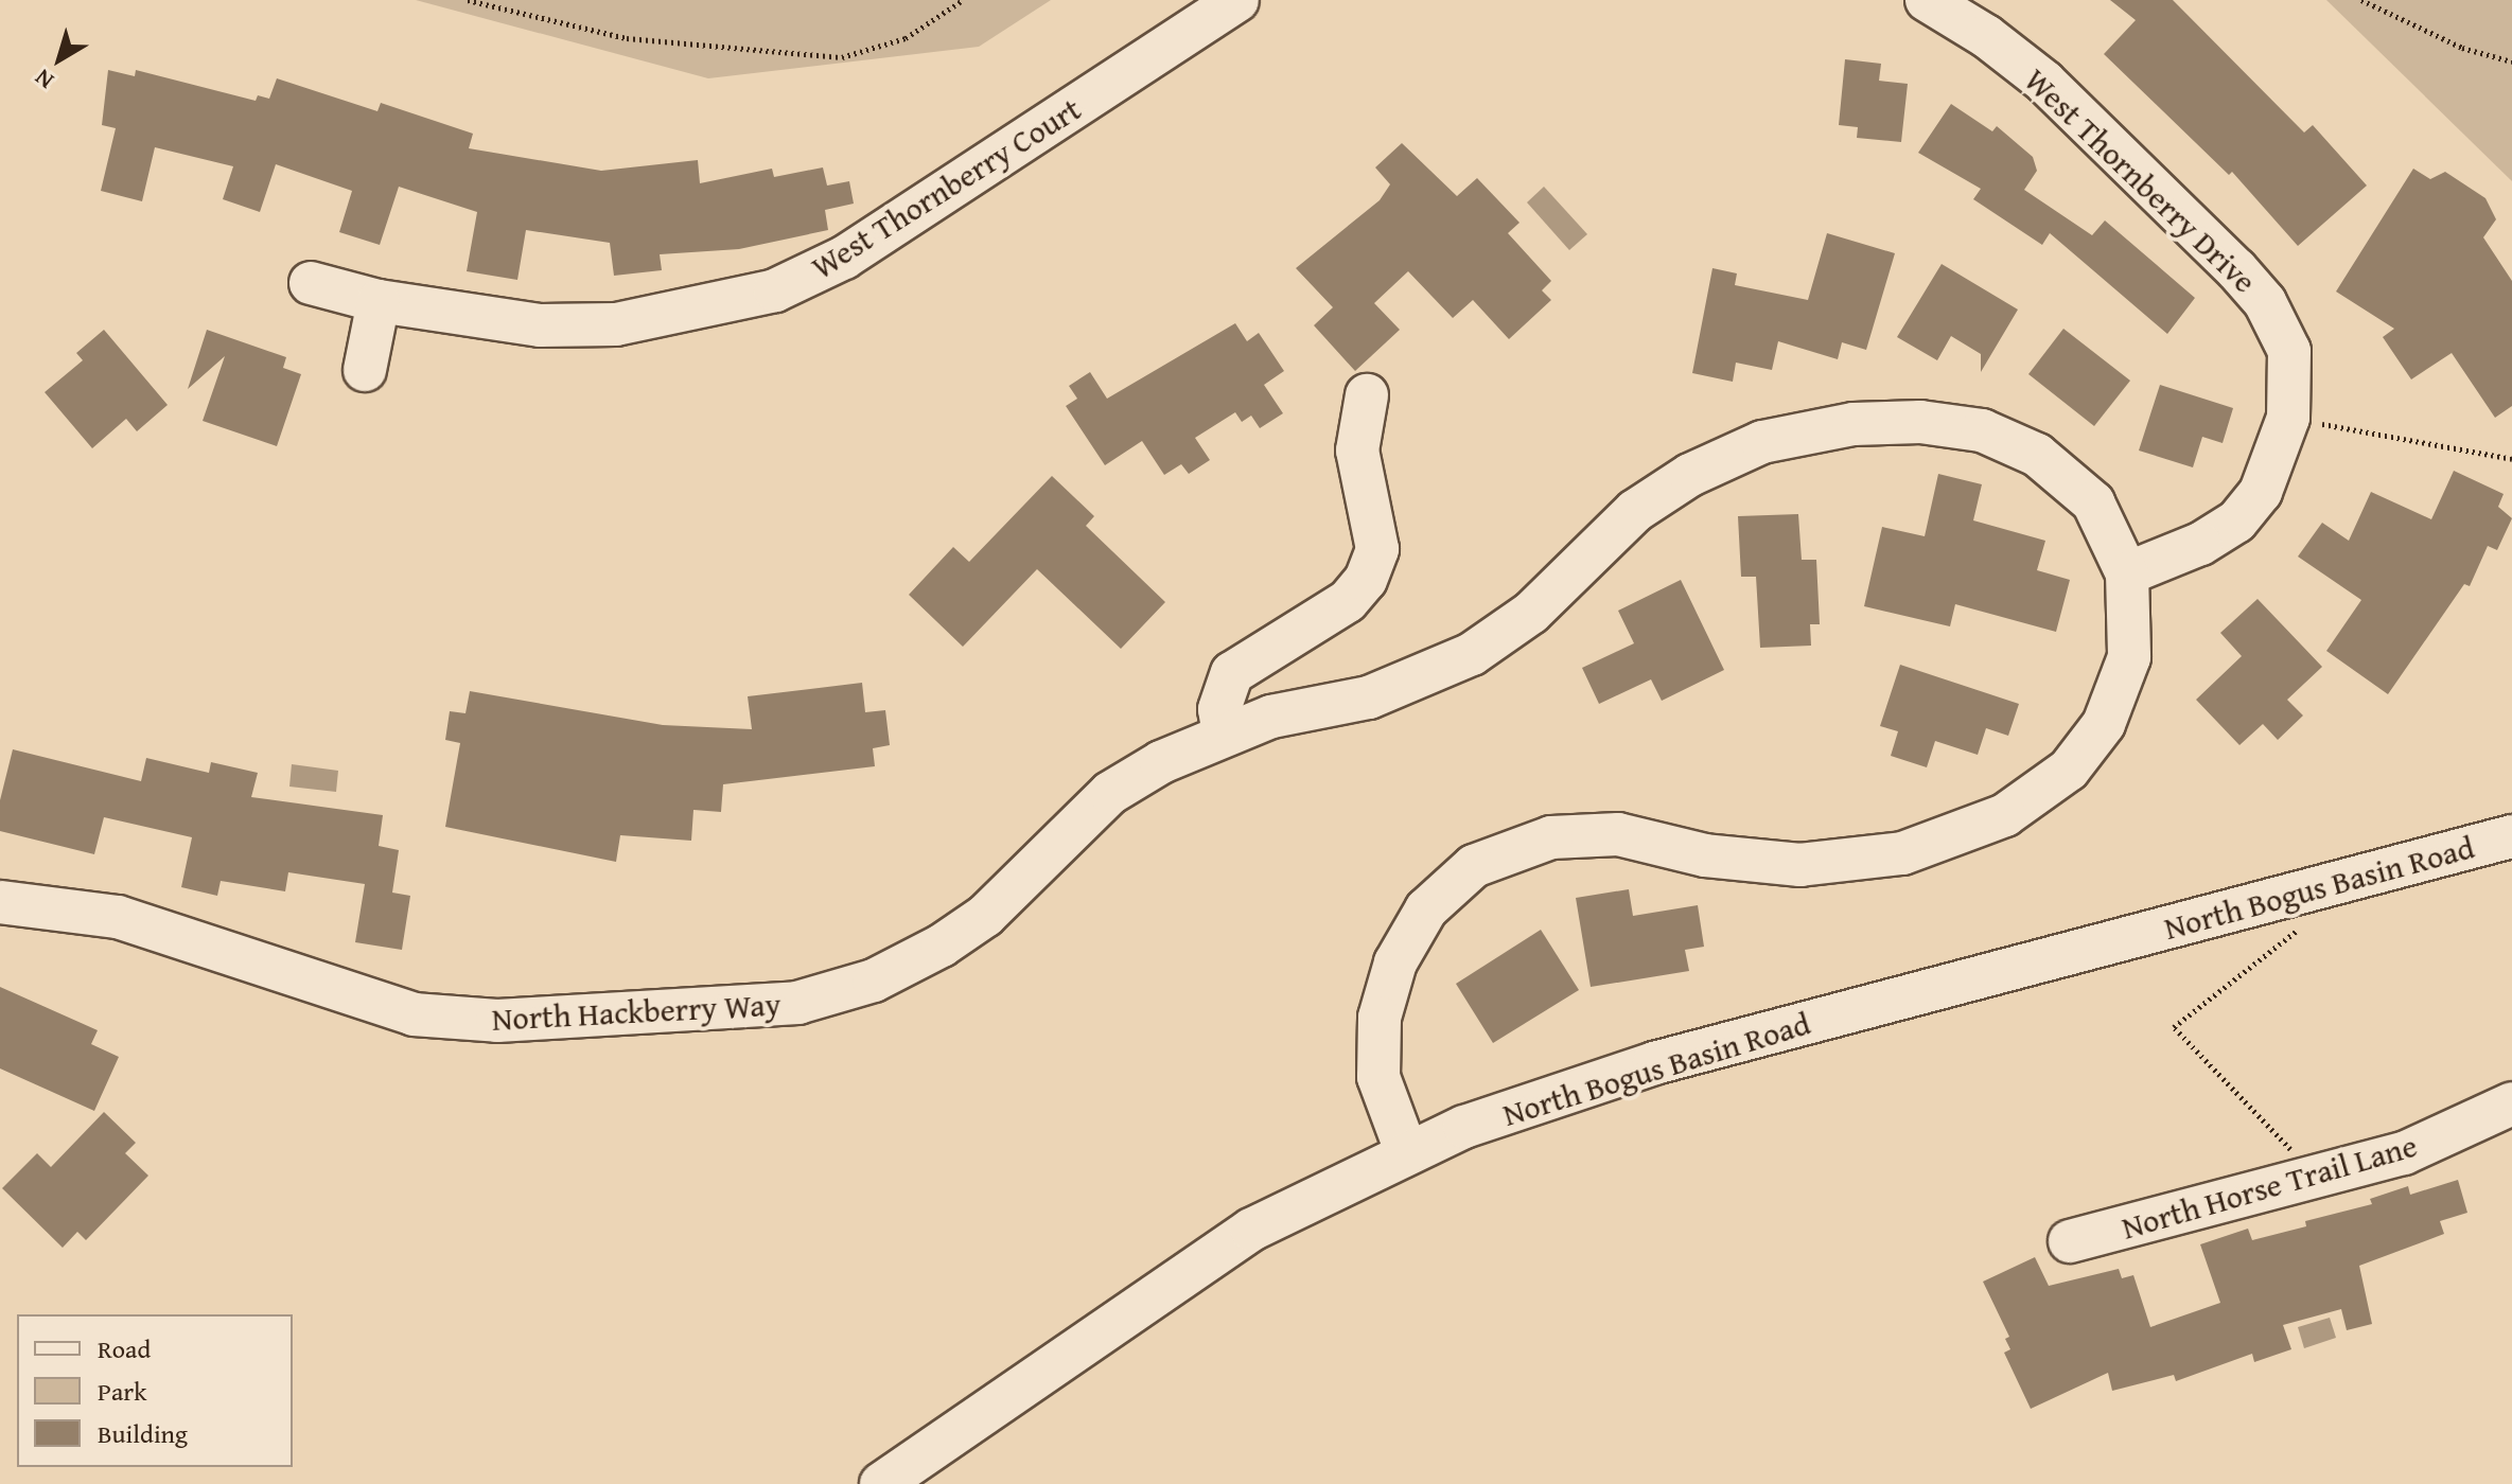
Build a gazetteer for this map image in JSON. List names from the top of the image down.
{
  "streets": {
    "street": [
      "West Thornberry Drive",
      "West Thornberry Court",
      "North Bogus Basin Road",
      "North Hackberry Way",
      "North Horse Trail Lane"
    ]
  },
  "crossings": [
    ["West Thornberry Drive", "North Hackberry Way"],
    ["North Bogus Basin Road", "North Hackberry Way"]
  ],
  "legend": ["Road", "Park", "Building"],
  "north": "bottom left"
}
